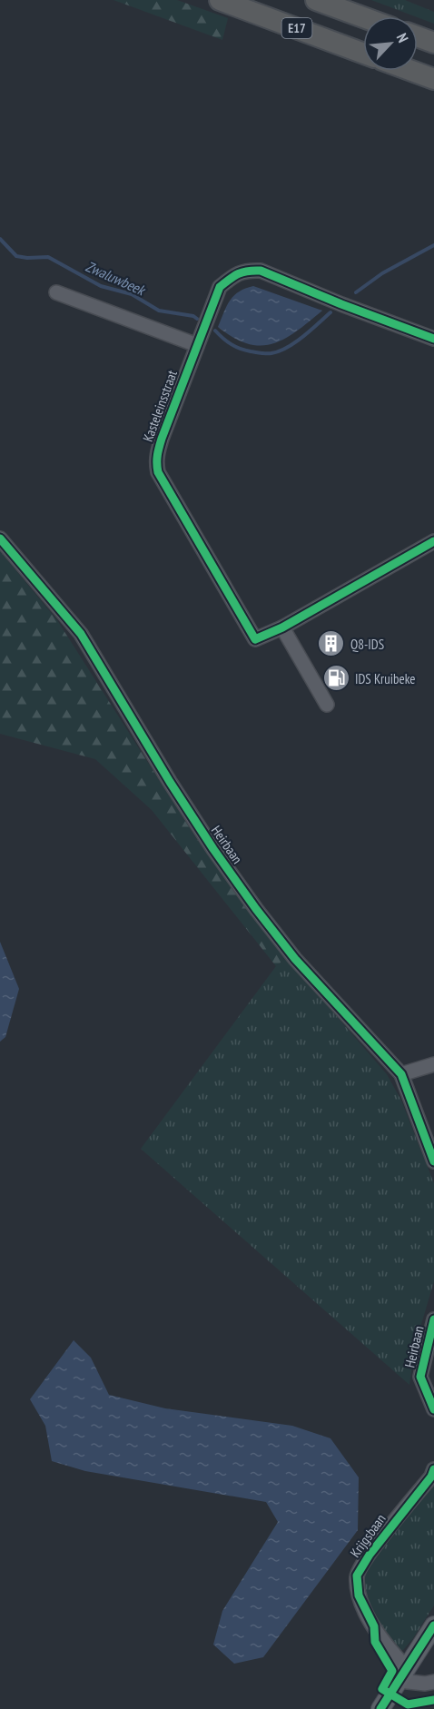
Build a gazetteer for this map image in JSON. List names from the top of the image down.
{
  "streets": {
    "highway": ["E17"],
    "street": ["Kasteleinsstraat", "Heirbaan", "Krijgsbaan"]
  },
  "water": ["Zwaluwbeek"],
  "places": {
    "building": ["Q8-IDS"],
    "fuel station": ["IDS Kruibeke"]
  },
  "north": "top right"
}
